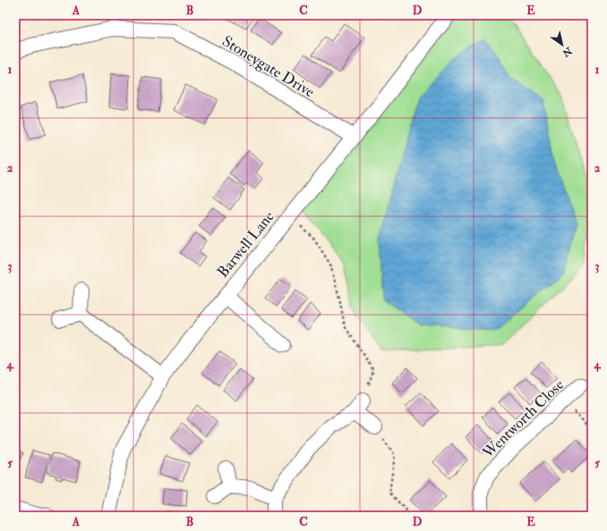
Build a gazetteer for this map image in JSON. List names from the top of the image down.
{
  "streets": {
    "street": ["Stoneygate Drive", "Barwell Lane", "Wentworth Close"]
  },
  "crossings": [
    ["Stoneygate Drive", "Barwell Lane"]
  ],
  "north": "bottom right",
  "grid": {
    "columns": [
      "A",
      "B",
      "C",
      "D",
      "E"
    ],
    "rows": [
      "1",
      "2",
      "3",
      "4",
      "5"
    ]
  }
}
